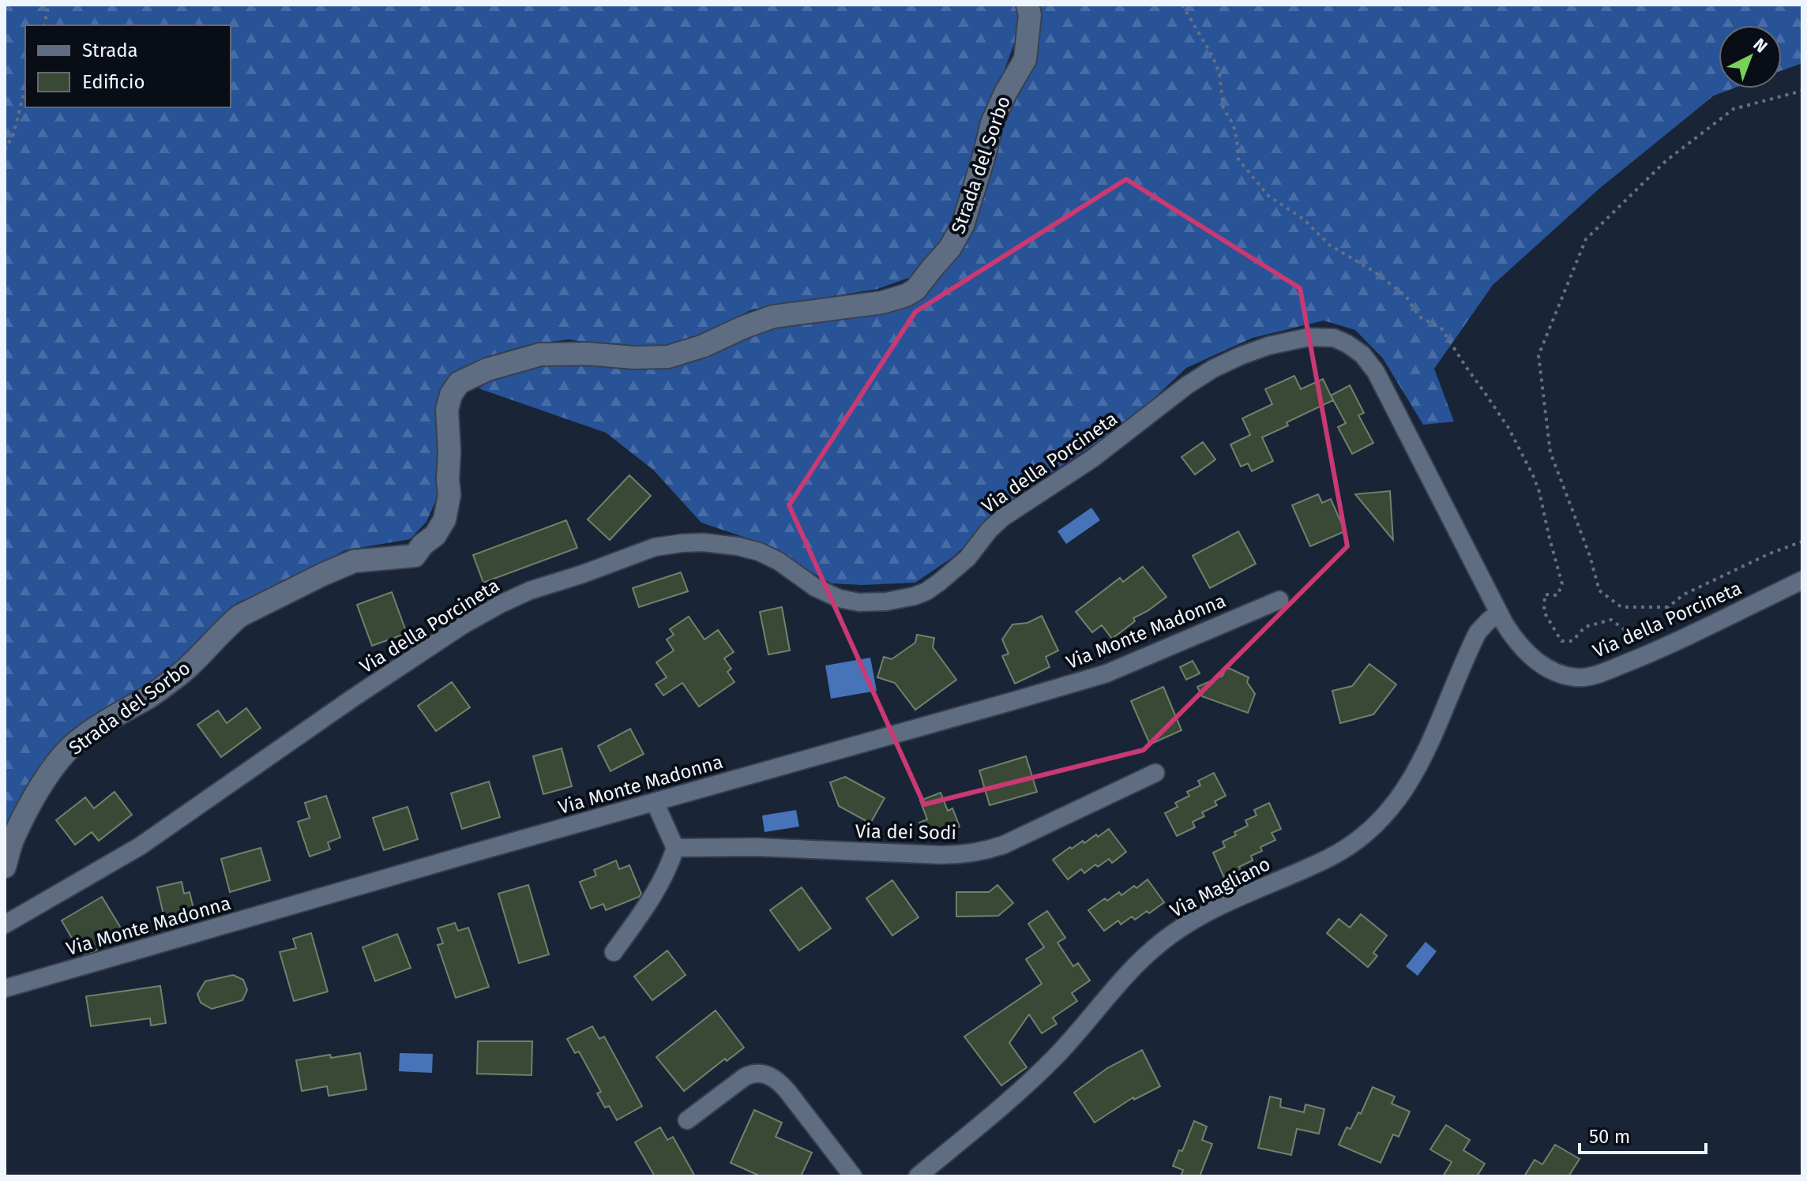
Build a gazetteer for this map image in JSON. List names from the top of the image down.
{
  "streets": {
    "street": [
      "Strada del Sorbo",
      "Via della Porcineta",
      "Via Monte Madonna",
      "Via dei Sodi",
      "Via Magliano"
    ]
  },
  "crossings": [
    ["Via della Porcineta", "Via Magliano"]
  ],
  "legend": ["Strada", "Edificio"],
  "scale_bar": "50 m",
  "north": "top right"
}
